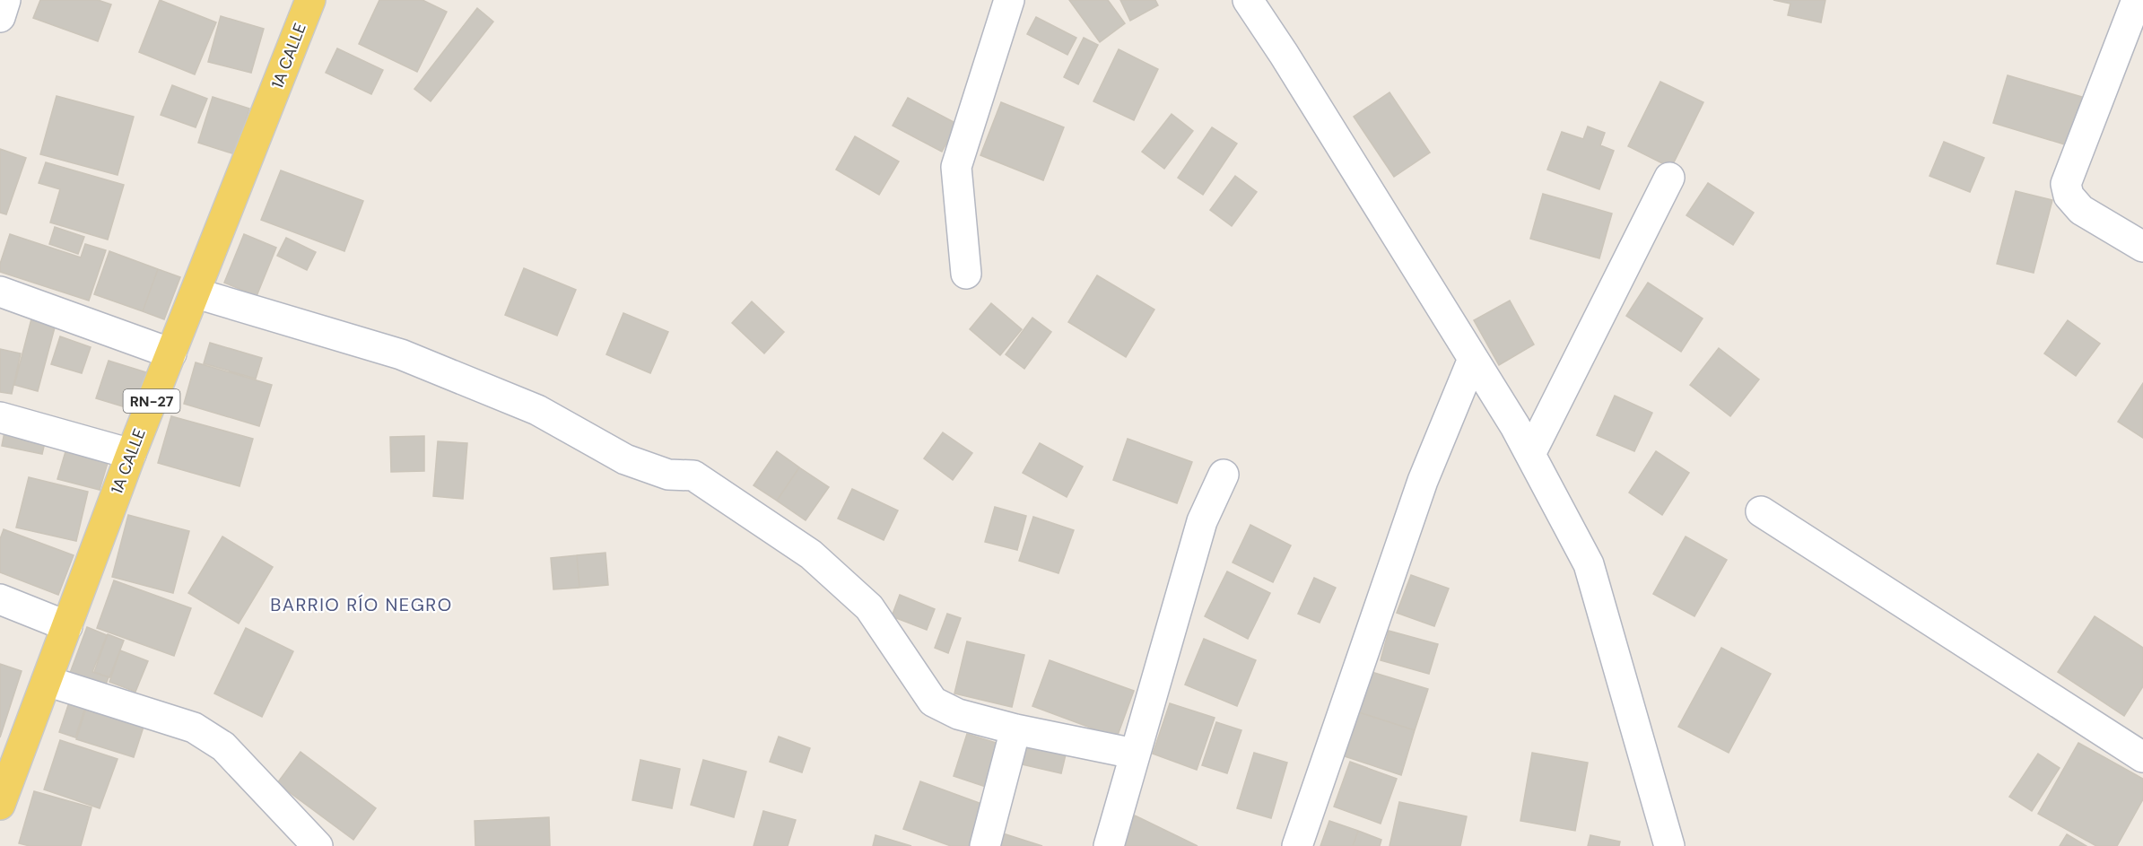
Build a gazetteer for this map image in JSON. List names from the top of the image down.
{
  "streets": {
    "main road": ["1A CALLE", "RN-27"]
  },
  "districts": ["BARRIO RÍO NEGRO"]
}
